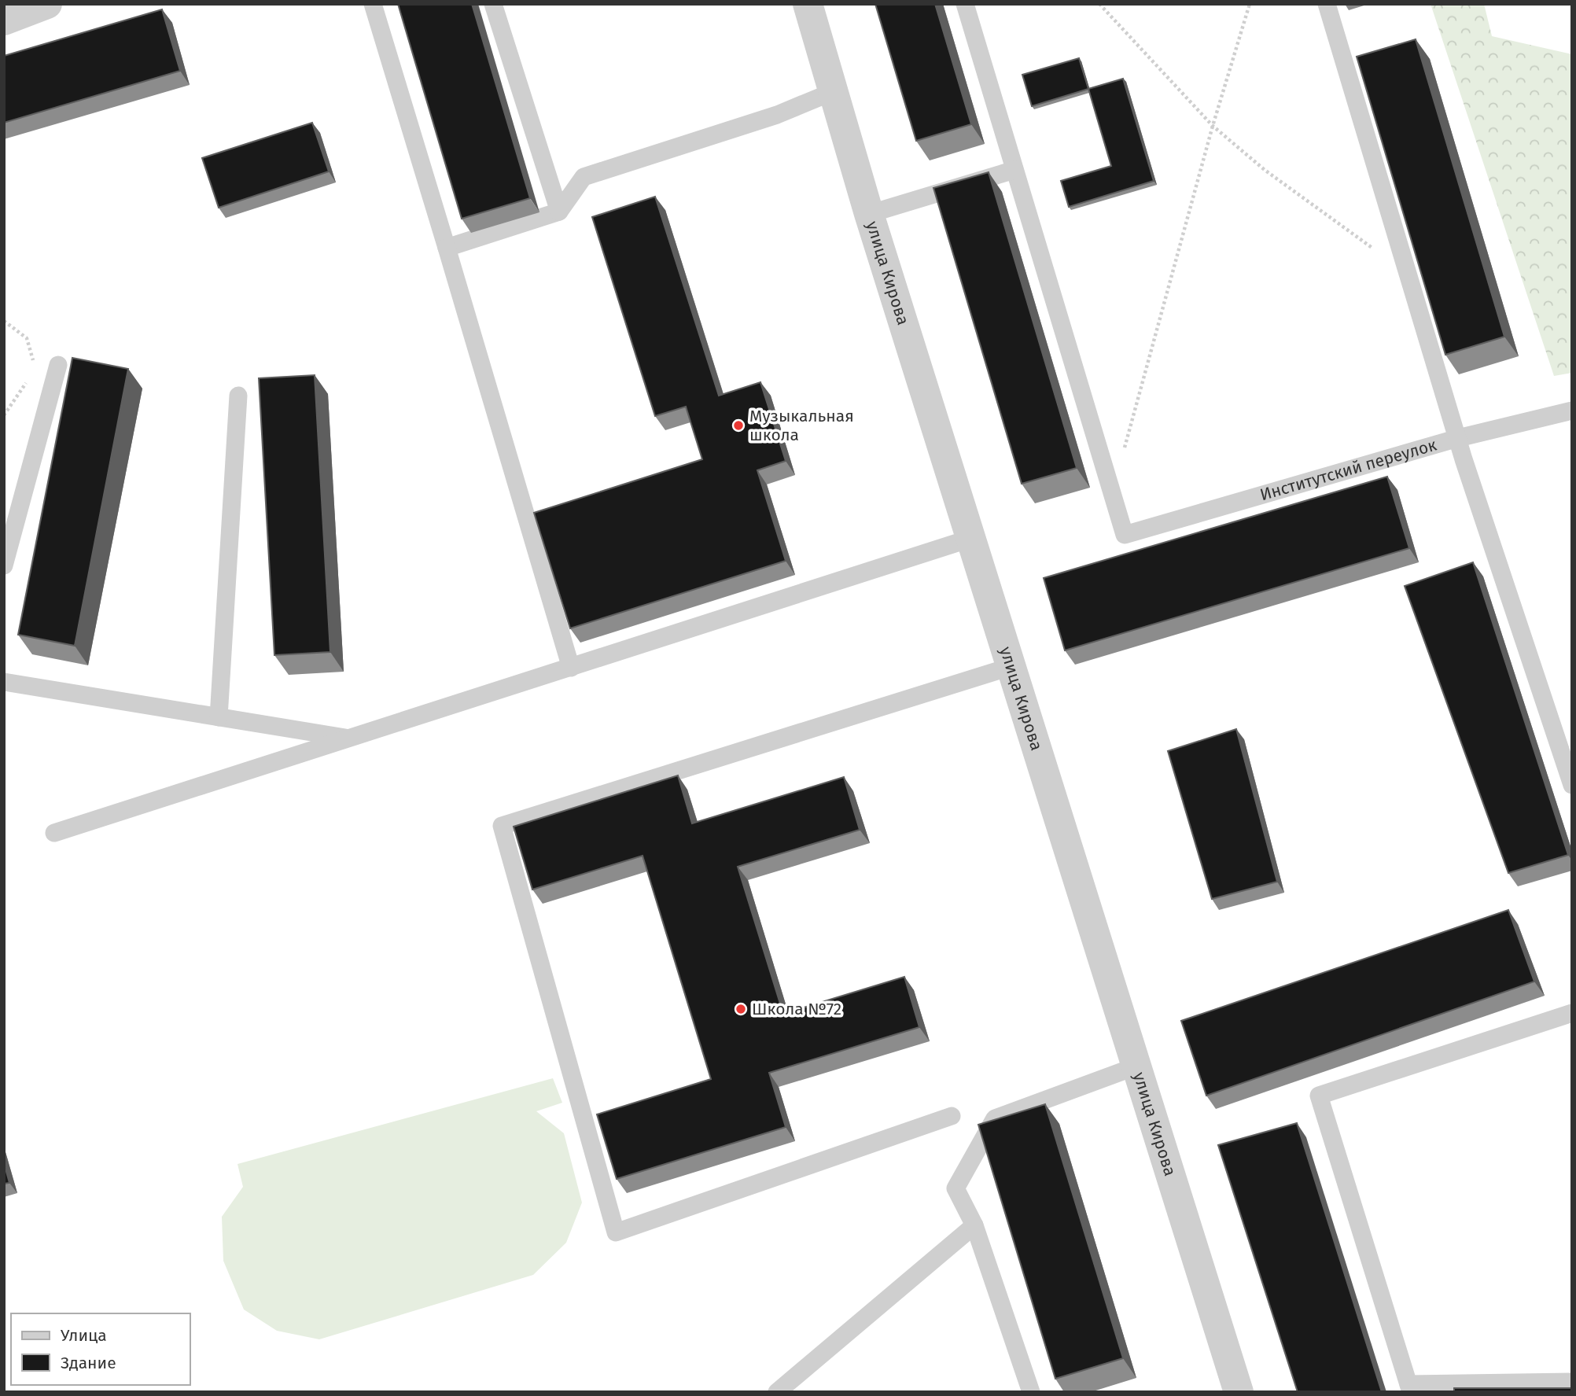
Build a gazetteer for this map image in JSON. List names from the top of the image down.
{
  "streets": {
    "street": ["улица Кирова"],
    "lane": ["Институтский переулок"]
  },
  "places": ["Музыкальная школа", "Школа №72"],
  "legend": ["Улица", "Здание"]
}
